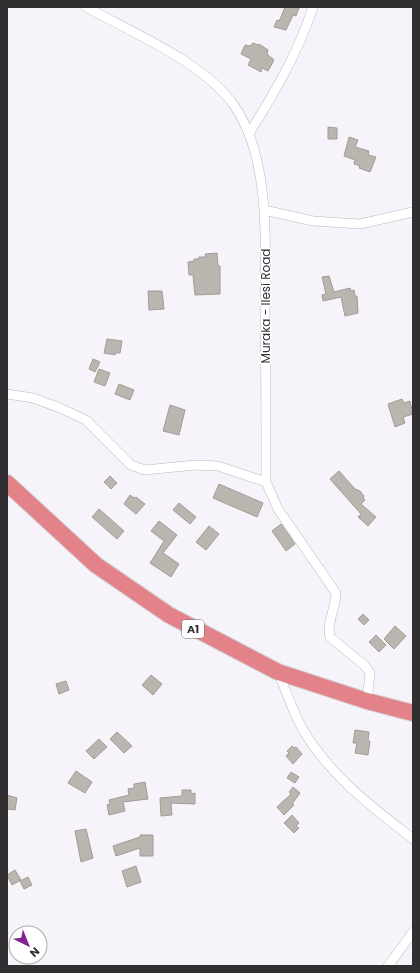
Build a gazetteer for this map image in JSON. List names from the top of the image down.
{
  "streets": {
    "highway": ["A1"],
    "street": ["Muraka - Ilesi Road"]
  },
  "crossings": [
    ["Muraka - Ilesi Road", "A1"]
  ],
  "north": "bottom right"
}
